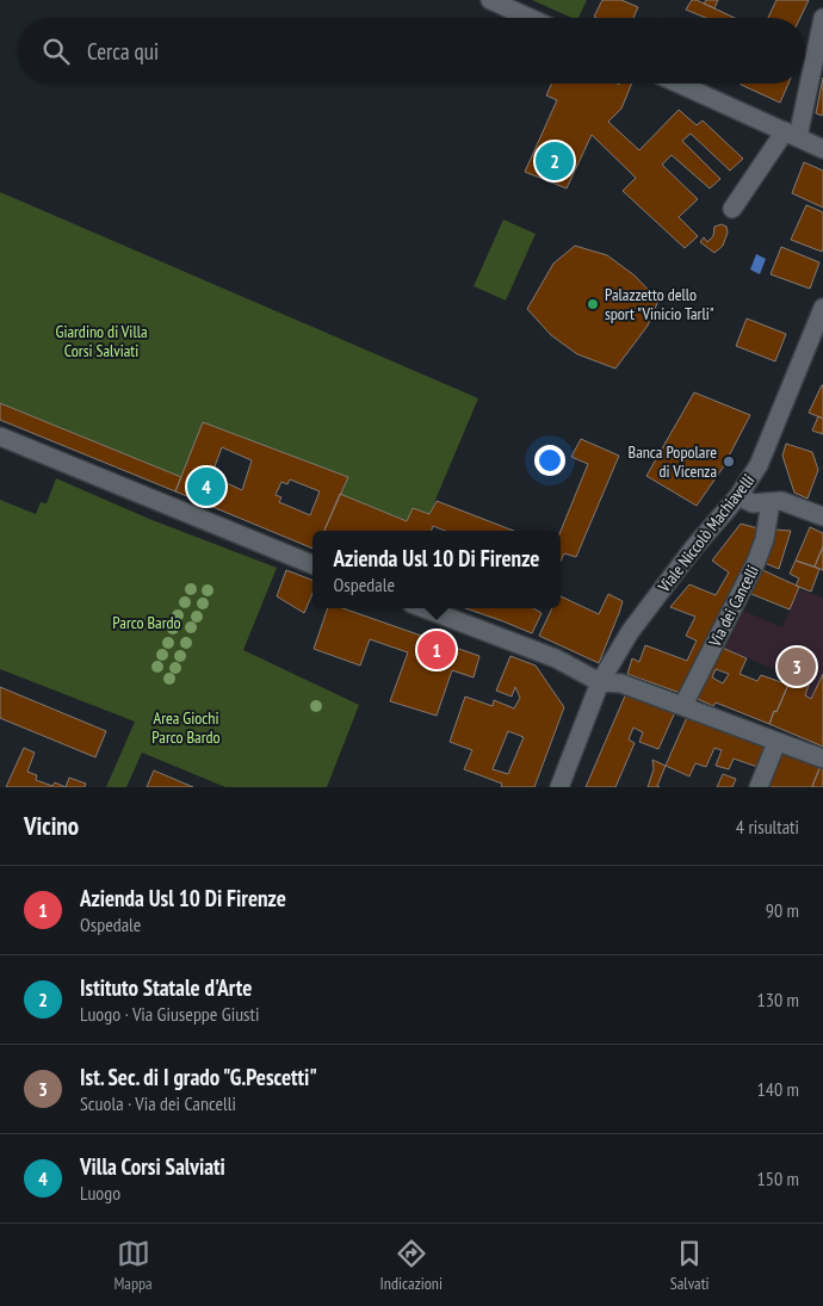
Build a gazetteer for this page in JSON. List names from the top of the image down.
{
  "streets": {
    "street": ["Viale Niccolò Machiavelli", "Via dei Cancelli"]
  },
  "parks": ["Giardino di Villa Corsi Salviati", "Parco Bardo", "Area Giochi Parco Bardo"],
  "places": ["Palazzetto dello sport \"Vinicio Tarli\"", "Banca Popolare di Vicenza"],
  "page": {
    "search": "Cerca qui",
    "pins": [
      "2",
      "4",
      "1",
      "3"
    ],
    "popup": ["Azienda Usl 10 Di Firenze", "Ospedale"],
    "heading": ["Vicino", "4 risultati"],
    "list": [
      {
        "mark": "1",
        "name": "Azienda Usl 10 Di Firenze",
        "note": "Ospedale",
        "value": "90 m"
      },
      {
        "mark": "2",
        "name": "Istituto Statale d'Arte",
        "note": "Luogo · Via Giuseppe Giusti",
        "value": "130 m"
      },
      {
        "mark": "3",
        "name": "Ist. Sec. di I grado \"G.Pescetti\"",
        "note": "Scuola · Via dei Cancelli",
        "value": "140 m"
      },
      {
        "mark": "4",
        "name": "Villa Corsi Salviati",
        "note": "Luogo",
        "value": "150 m"
      }
    ],
    "nav": ["Mappa", "Indicazioni", "Salvati"]
  }
}
